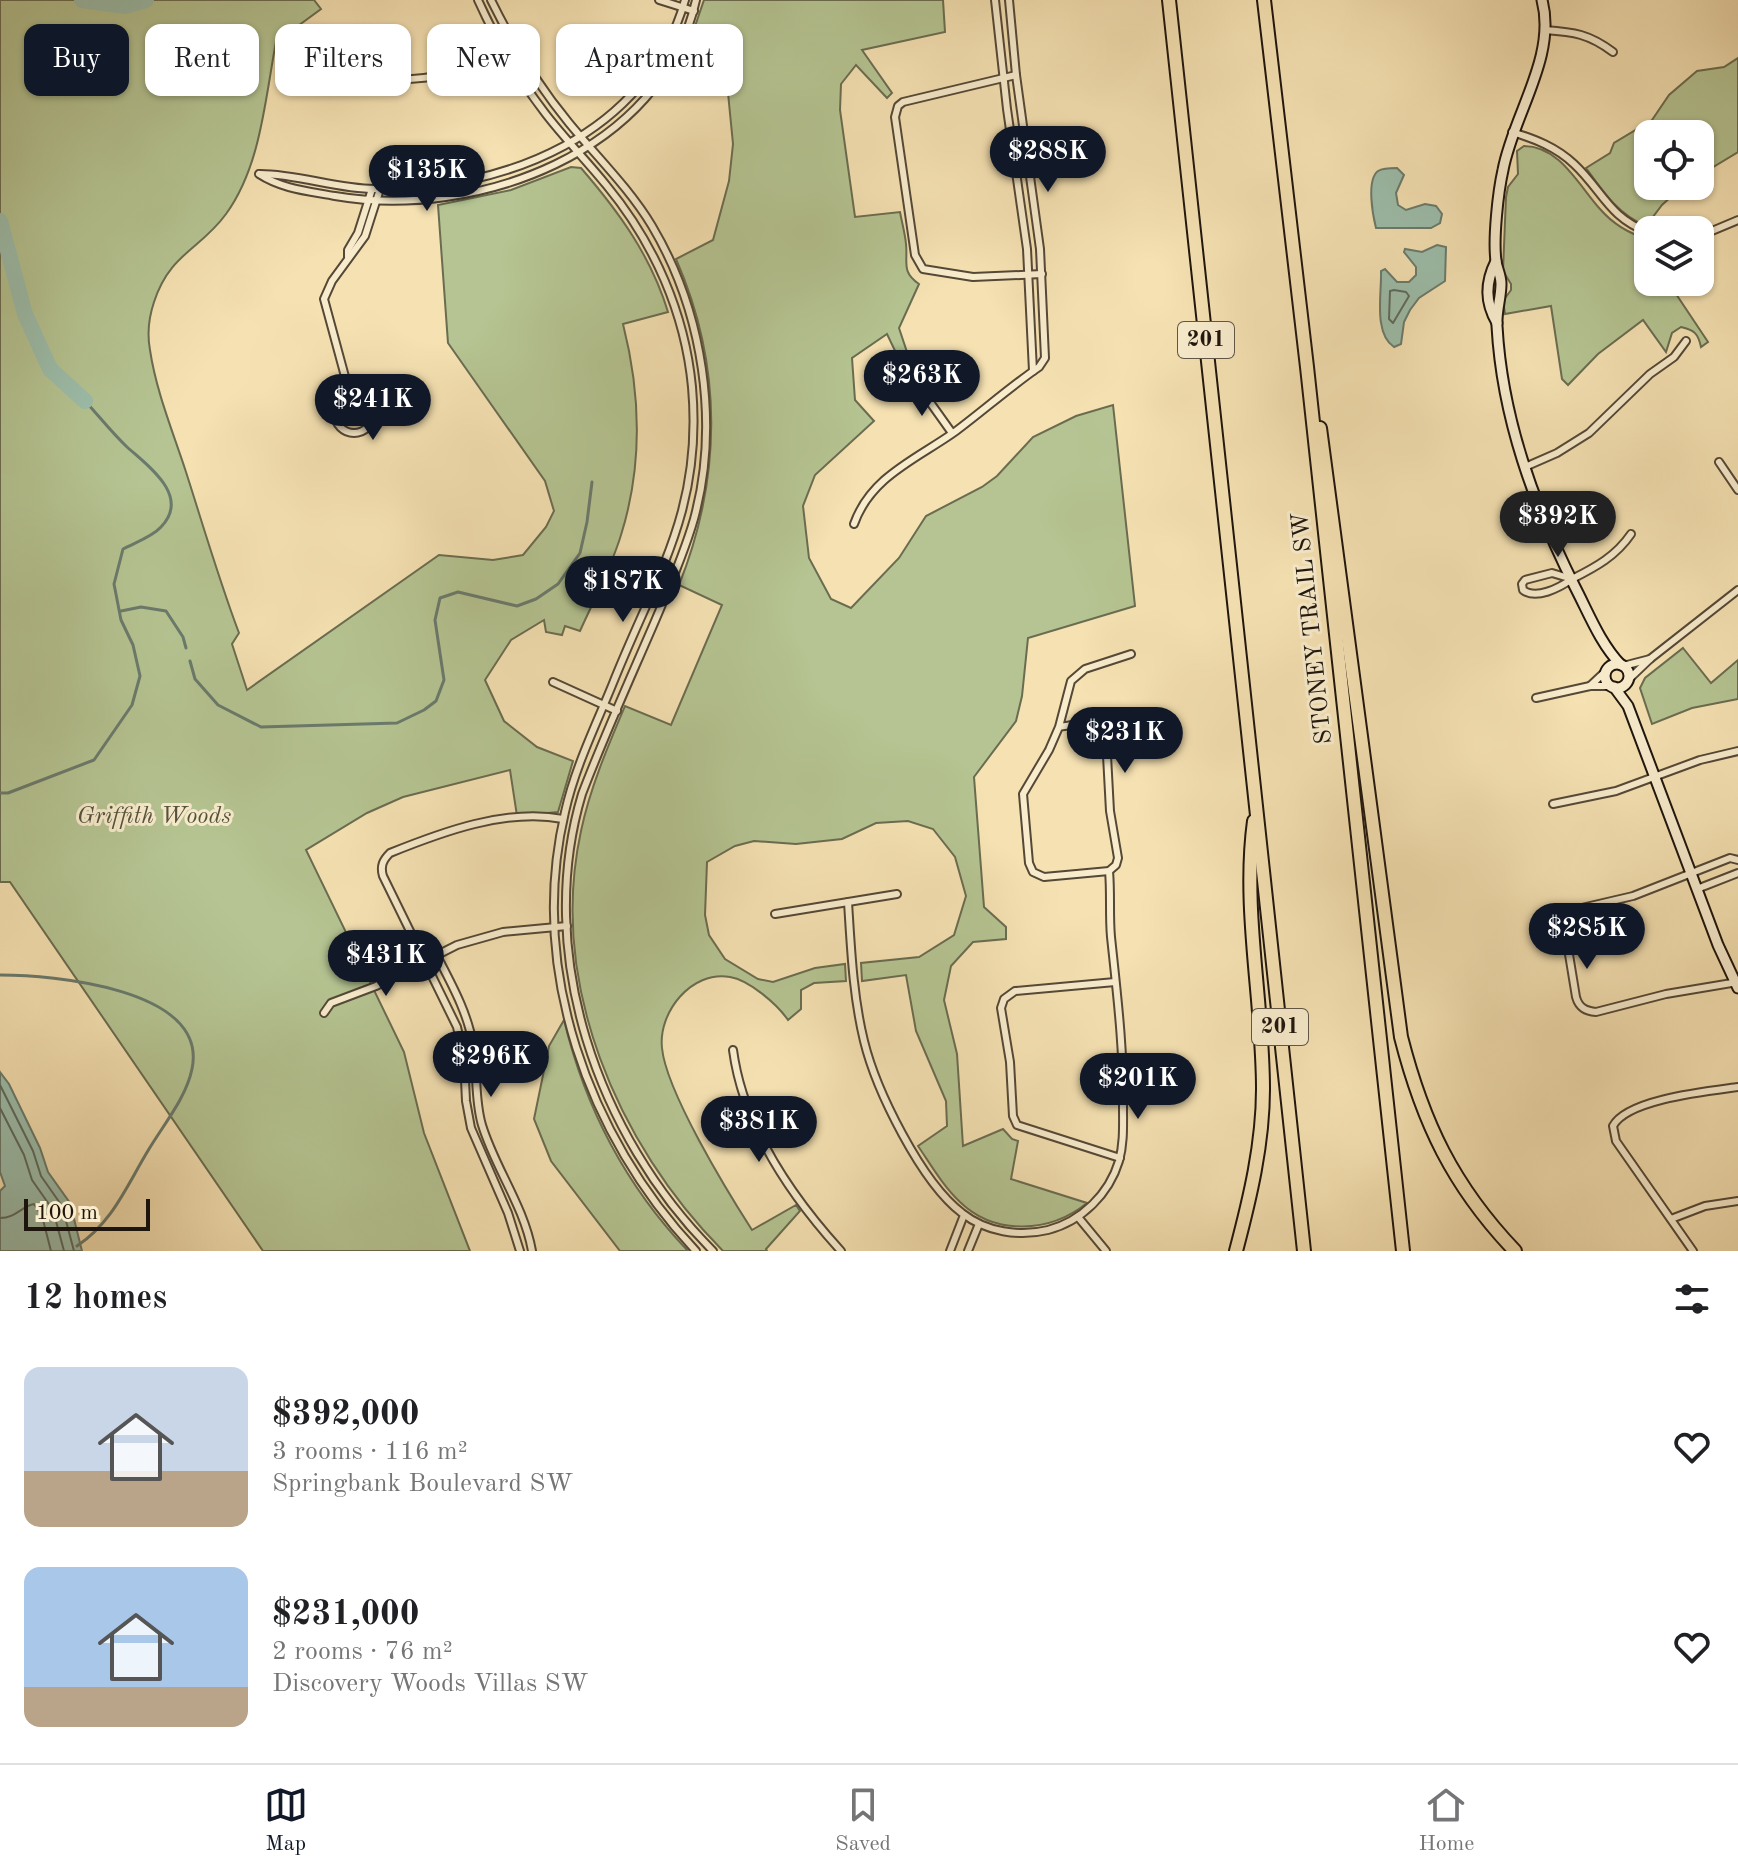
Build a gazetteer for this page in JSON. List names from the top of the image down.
{
  "streets": {
    "highway": ["201", "STONEY TRAIL SW"]
  },
  "parks": ["Griffith Woods"],
  "scale_bar": "100 m",
  "page": {
    "chip": [
      "Buy",
      "Rent",
      "Filters",
      "New",
      "Apartment"
    ],
    "price": [
      "$288K",
      "$135K",
      "$263K",
      "$241K",
      "$392K",
      "$187K",
      "$231K",
      "$285K",
      "$431K",
      "$296K",
      "$201K",
      "$381K"
    ],
    "scale": "100 m",
    "heading": "12 homes",
    "list": [
      {
        "name": "$392,000",
        "note": "3 rooms · 116 m² · Springbank Boulevard SW"
      },
      {
        "name": "$231,000",
        "note": "2 rooms · 76 m² · Discovery Woods Villas SW"
      }
    ],
    "tabs": ["Map", "Saved", "Home"]
  }
}
